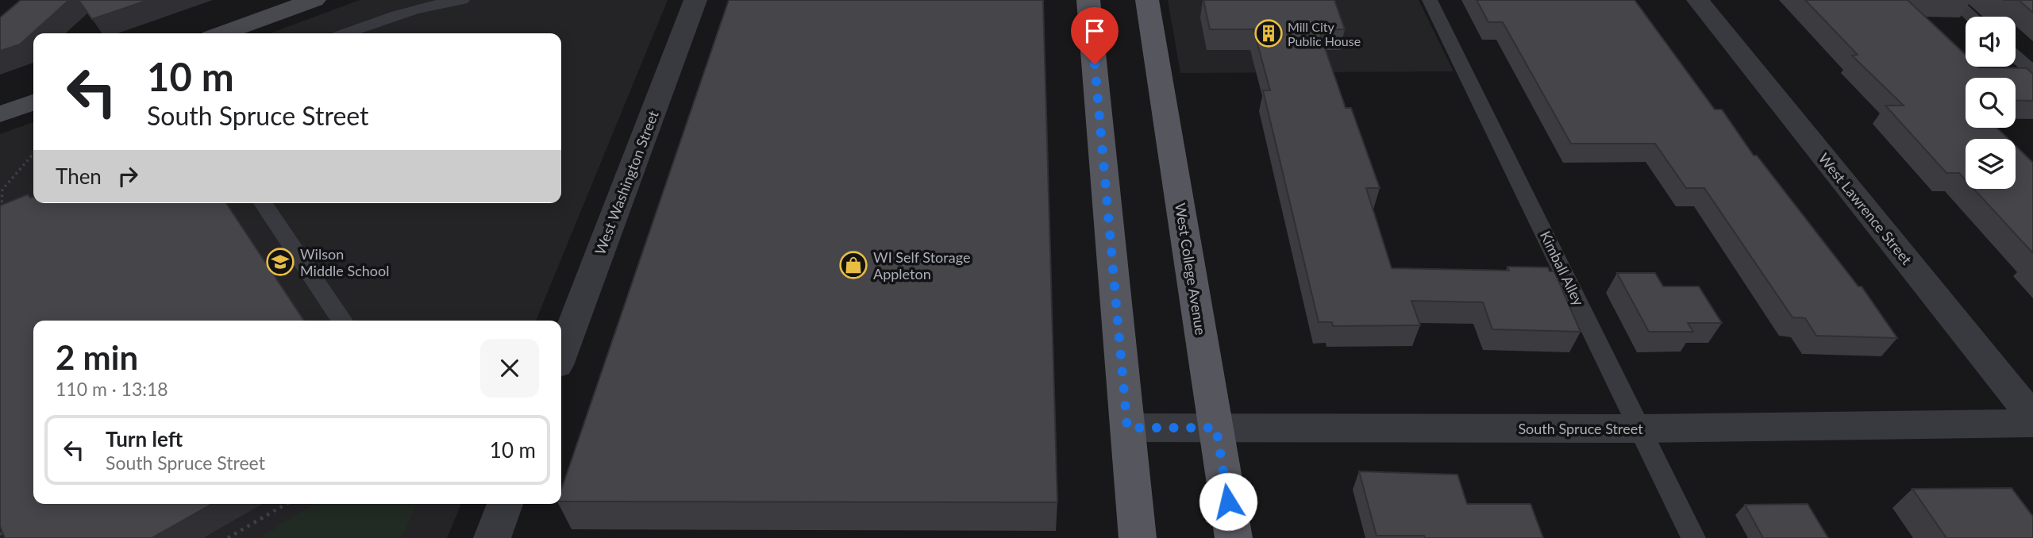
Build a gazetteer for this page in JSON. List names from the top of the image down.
{
  "streets": {
    "main road": ["West College Avenue"],
    "street": ["West Washington Street", "West Lawrence Street", "South Spruce Street"],
    "lane": ["Kimball Alley"]
  },
  "crossings": [
    ["Kimball Alley", "South Spruce Street"],
    ["West College Avenue", "South Spruce Street"]
  ],
  "places": {
    "building": ["Mill City Public House"],
    "school or university": ["Wilson Middle School"],
    "shop": ["WI Self Storage Appleton"]
  },
  "page": {
    "turn": ["10 m", "South Spruce Street"],
    "then": "Then",
    "heading": ["2 min", "110 m · 13:18"],
    "list": [
      {
        "name": "Turn left",
        "note": "South Spruce Street",
        "value": "10 m"
      }
    ]
  }
}
